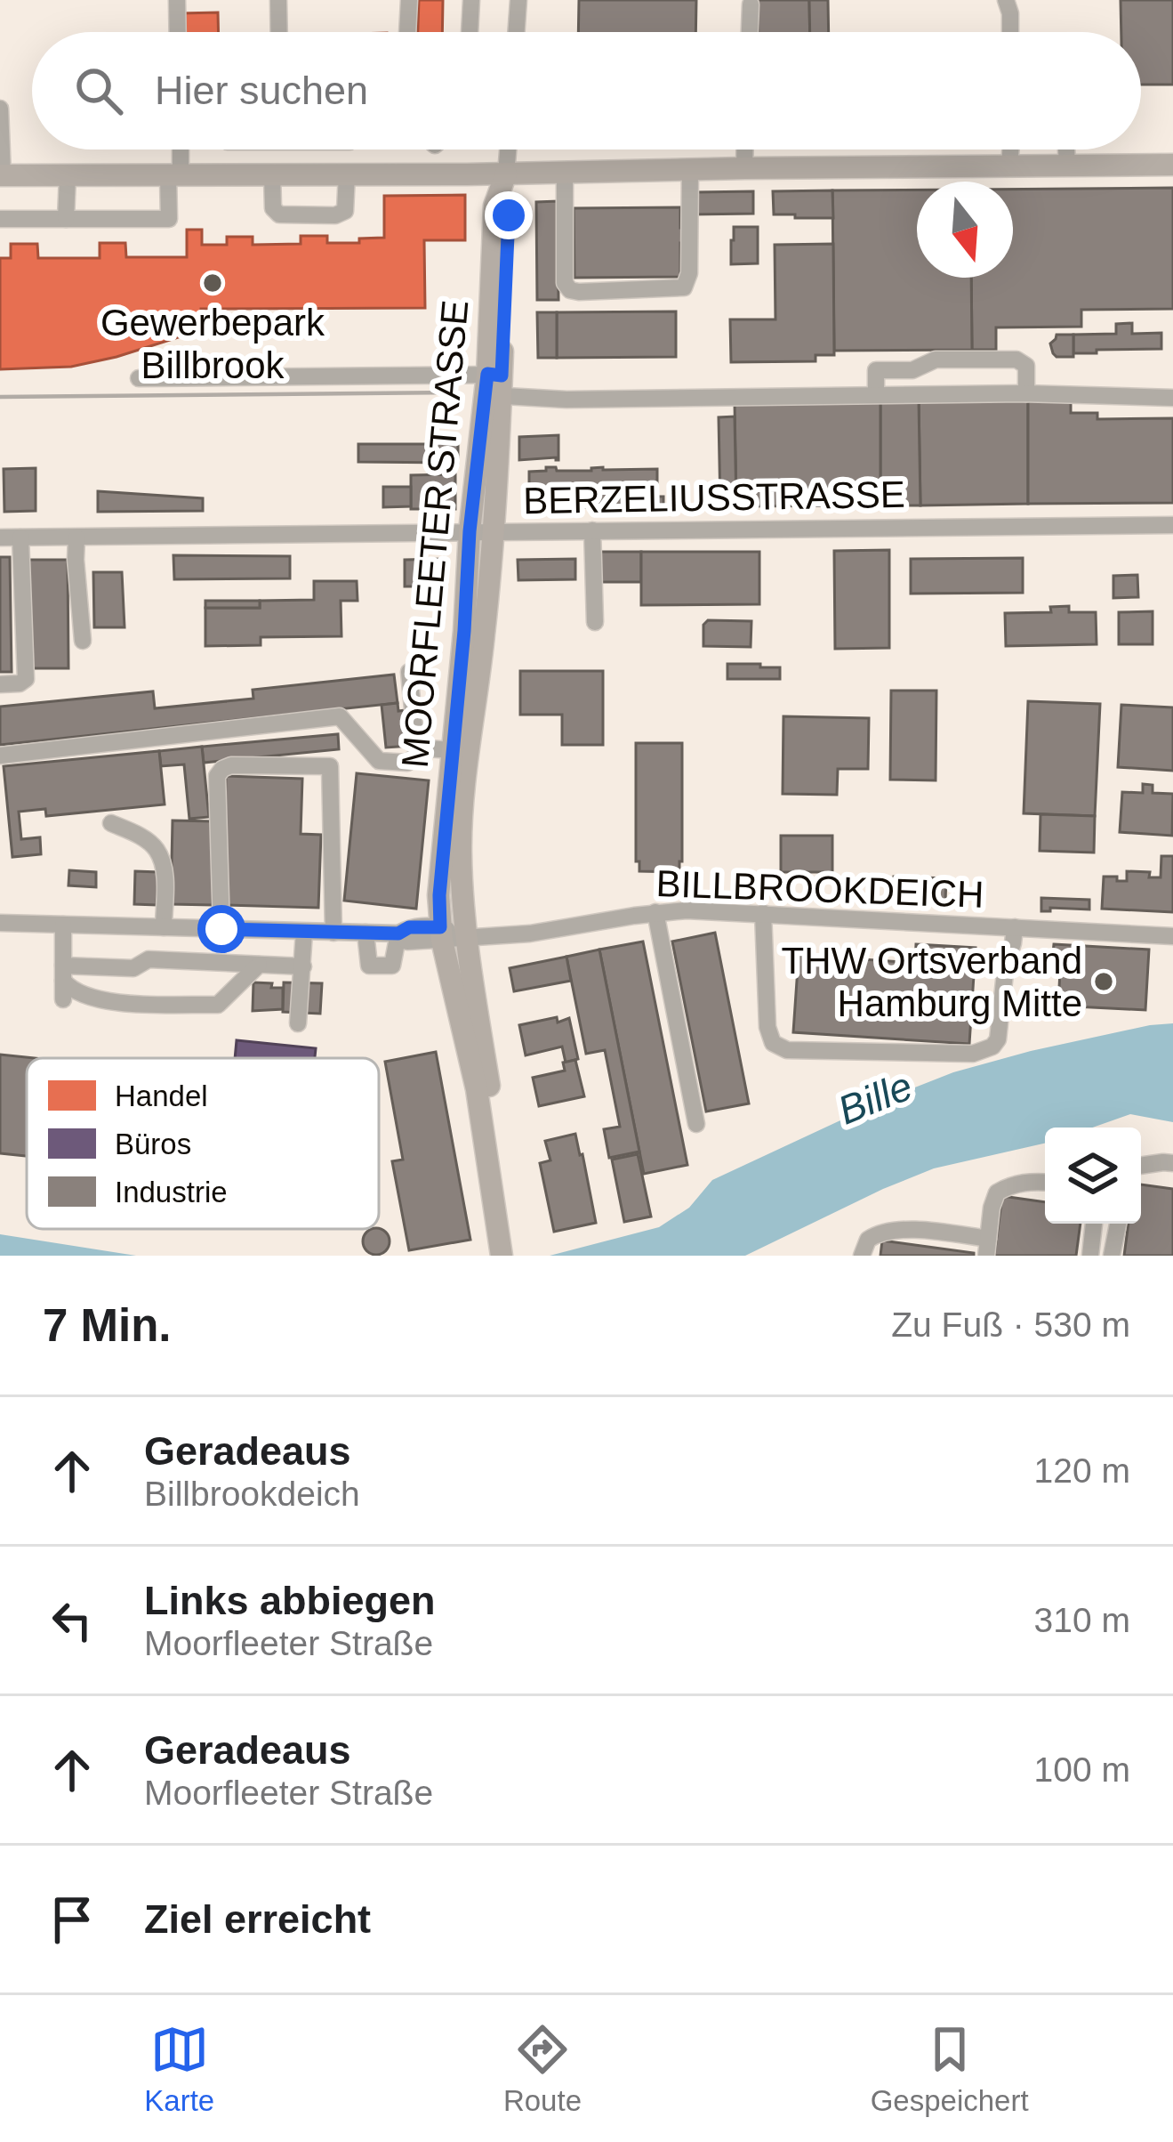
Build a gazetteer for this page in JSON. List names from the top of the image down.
{
  "streets": {
    "main road": ["MOORFLEETER STRASSE"],
    "street": ["BERZELIUSSTRASSE", "BILLBROOKDEICH"]
  },
  "crossings": [
    ["BERZELIUSSTRASSE", "MOORFLEETER STRASSE"],
    ["MOORFLEETER STRASSE", "BILLBROOKDEICH"]
  ],
  "water": ["Bille"],
  "places": ["Gewerbepark Billbrook", "THW Ortsverband Hamburg Mitte"],
  "legend": ["Handel", "Büros", "Industrie"],
  "north": "bottom",
  "page": {
    "search": "Hier suchen",
    "heading": ["7 Min.", "Zu Fuß · 530 m"],
    "list": [
      ["Geradeaus", "Billbrookdeich", "120 m"],
      ["Links abbiegen", "Moorfleeter Straße", "310 m"],
      ["Geradeaus", "Moorfleeter Straße", "100 m"],
      "Ziel erreicht"
    ],
    "nav": ["Karte", "Route", "Gespeichert"]
  }
}
